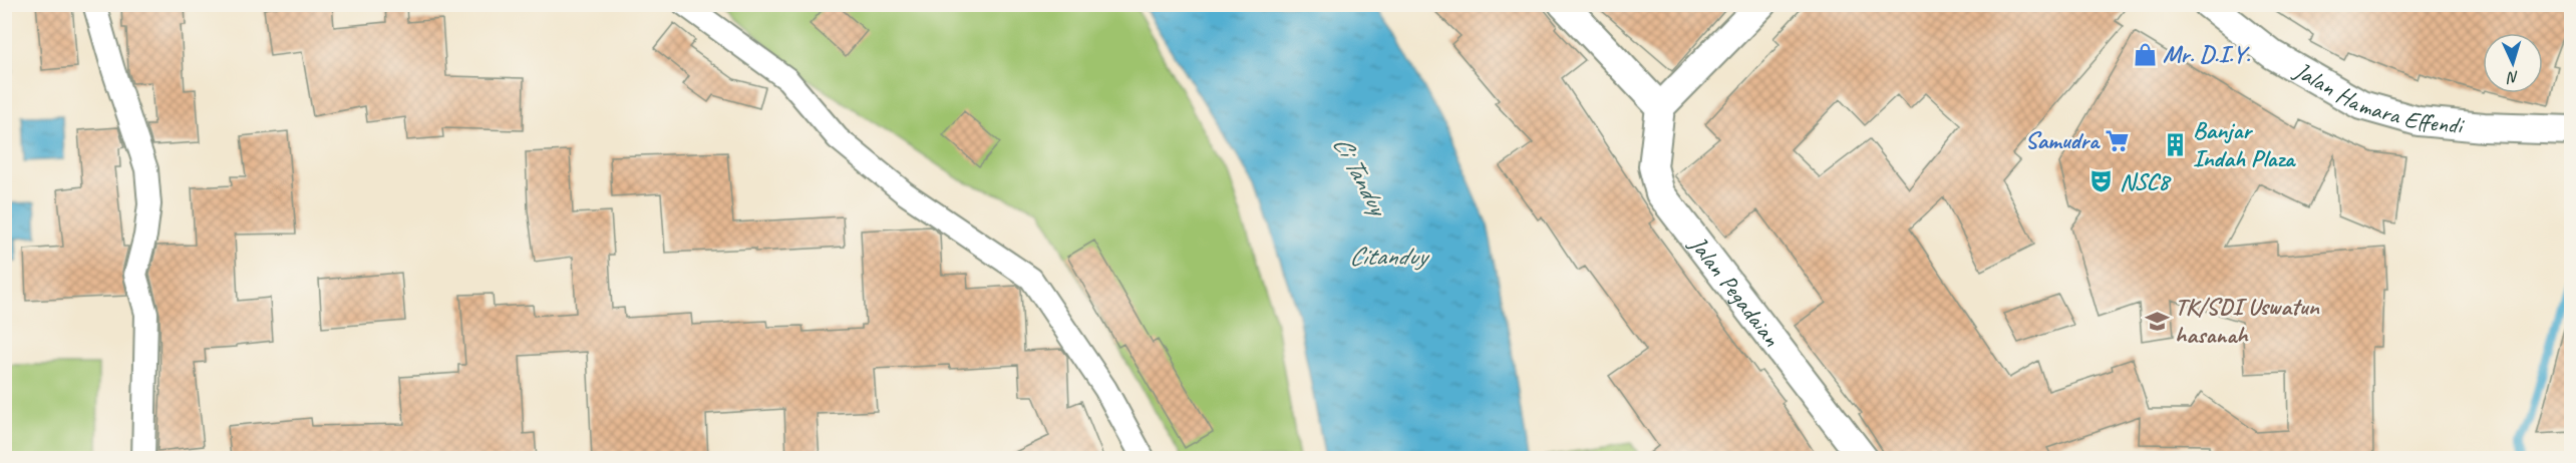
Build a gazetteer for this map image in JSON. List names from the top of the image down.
{
  "streets": {
    "street": ["Jalan Hamara Effendi", "Jalan Pegadaian"]
  },
  "water": ["Ci Tanduy", "Citanduy"],
  "places": {
    "shop": ["Mr. D.I.Y."],
    "supermarket": ["Samudra"],
    "building": ["Banjar Indah Plaza"],
    "theatre": ["NSC8"],
    "school or university": ["TK/SDI Uswatun hasanah"]
  },
  "north": "bottom"
}
